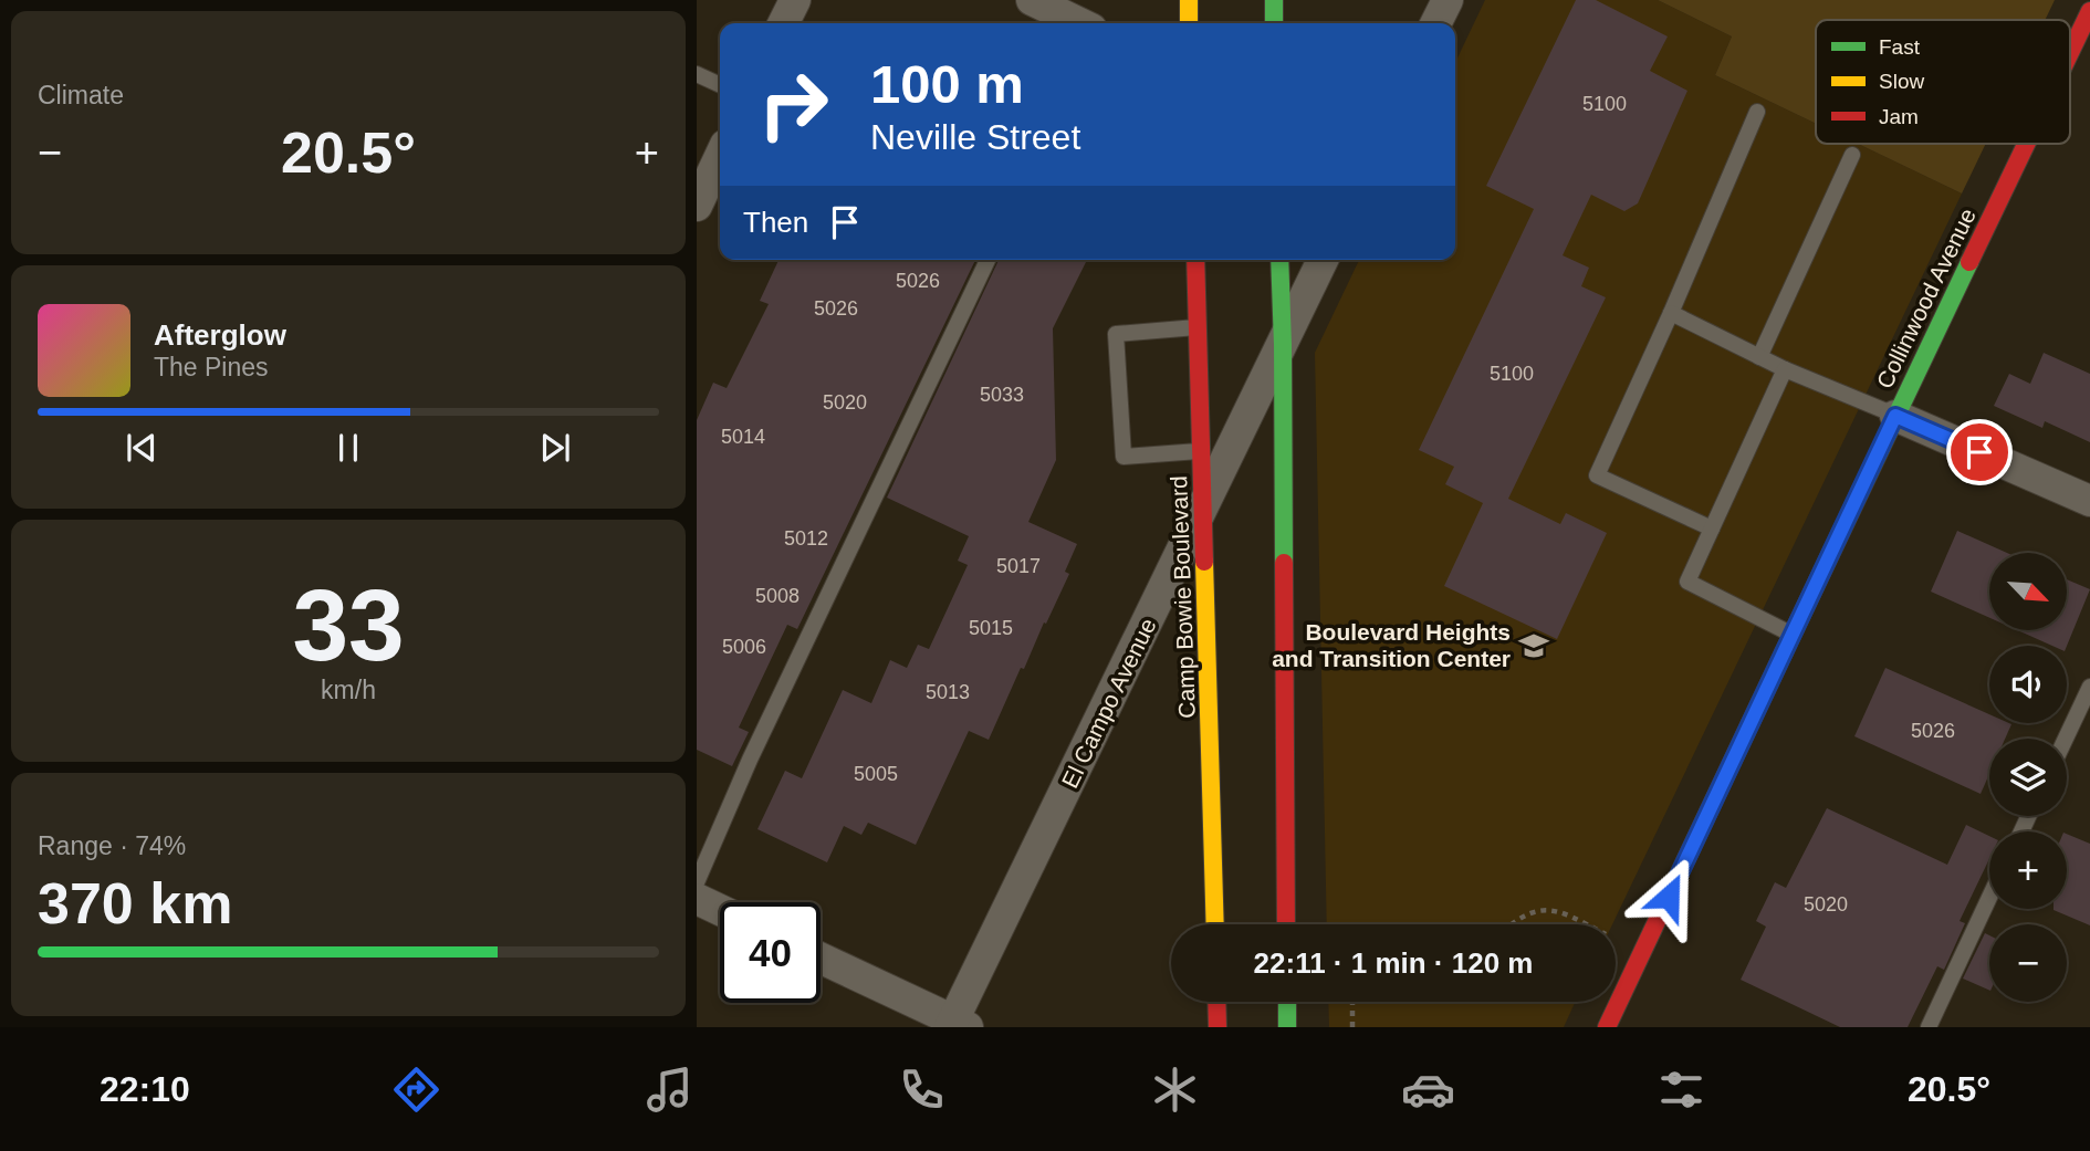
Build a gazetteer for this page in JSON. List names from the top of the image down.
{
  "streets": {
    "main road": ["Collinwood Avenue", "Camp Bowie Boulevard"],
    "street": ["El Campo Avenue"]
  },
  "crossings": [
    ["Camp Bowie Boulevard", "El Campo Avenue"]
  ],
  "places": {
    "school or university": ["Boulevard Heights and Transition Center"]
  },
  "house_numbers": [
    "5100",
    "5026",
    "5026",
    "5100",
    "5033",
    "5020",
    "5014",
    "5012",
    "5017",
    "5008",
    "5015",
    "5006",
    "5013",
    "5026",
    "5005",
    "5020"
  ],
  "legend": ["Fast", "Slow", "Jam"],
  "north": "bottom right",
  "page": {
    "tile": [
      "Climate",
      ["33", "km/h"],
      ["Range · 74%", "370 km"]
    ],
    "turn": ["100 m", "Neville Street"],
    "heat": ["−", "20.5°", "+"],
    "then": "Then",
    "song": ["Afterglow", "The Pines"],
    "map_buttons": ["+", "−"],
    "limit": "40",
    "trip": "22:11 · 1 min · 120 m",
    "tabs": ["22:10", "20.5°"]
  }
}
